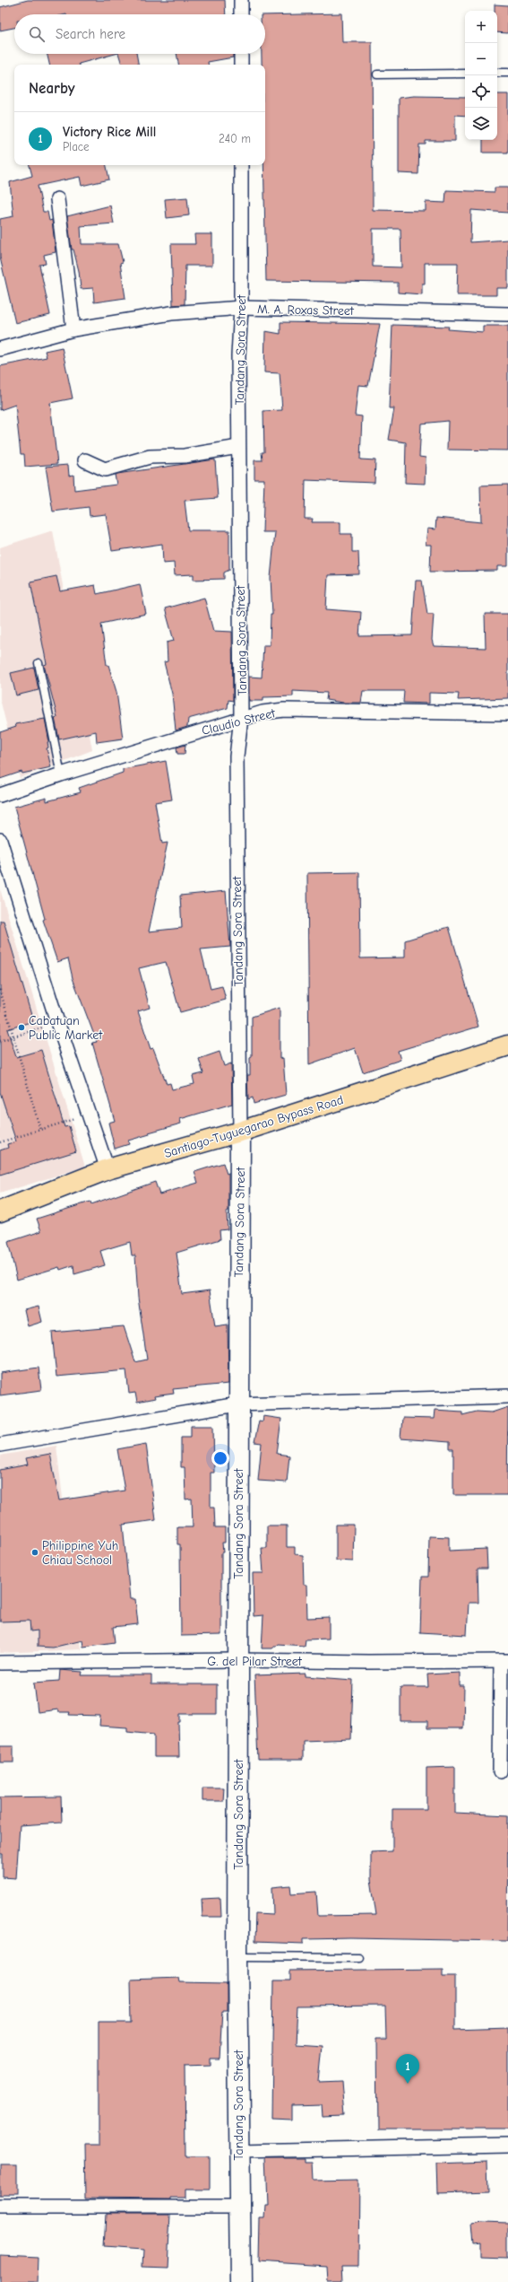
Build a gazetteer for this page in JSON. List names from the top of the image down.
{
  "streets": {
    "highway": ["Santiago-Tuguegarao Bypass Road"],
    "street": [
      "M. A. Roxas Street",
      "Tandang Sora Street",
      "Claudio Street",
      "G. del Pilar Street"
    ]
  },
  "crossings": [
    ["M. A. Roxas Street", "Tandang Sora Street"],
    ["Tandang Sora Street", "Claudio Street"],
    ["Tandang Sora Street", "Santiago-Tuguegarao Bypass Road"],
    ["Tandang Sora Street", "G. del Pilar Street"]
  ],
  "places": ["Cabatuan Public Market", "Philippine Yuh Chiau School"],
  "page": {
    "map_buttons": ["+", "−"],
    "search": "Search here",
    "heading": "Nearby",
    "list": [
      {
        "mark": "1",
        "name": "Victory Rice Mill",
        "note": "Place",
        "value": "240 m"
      }
    ],
    "pins": "1"
  }
}
